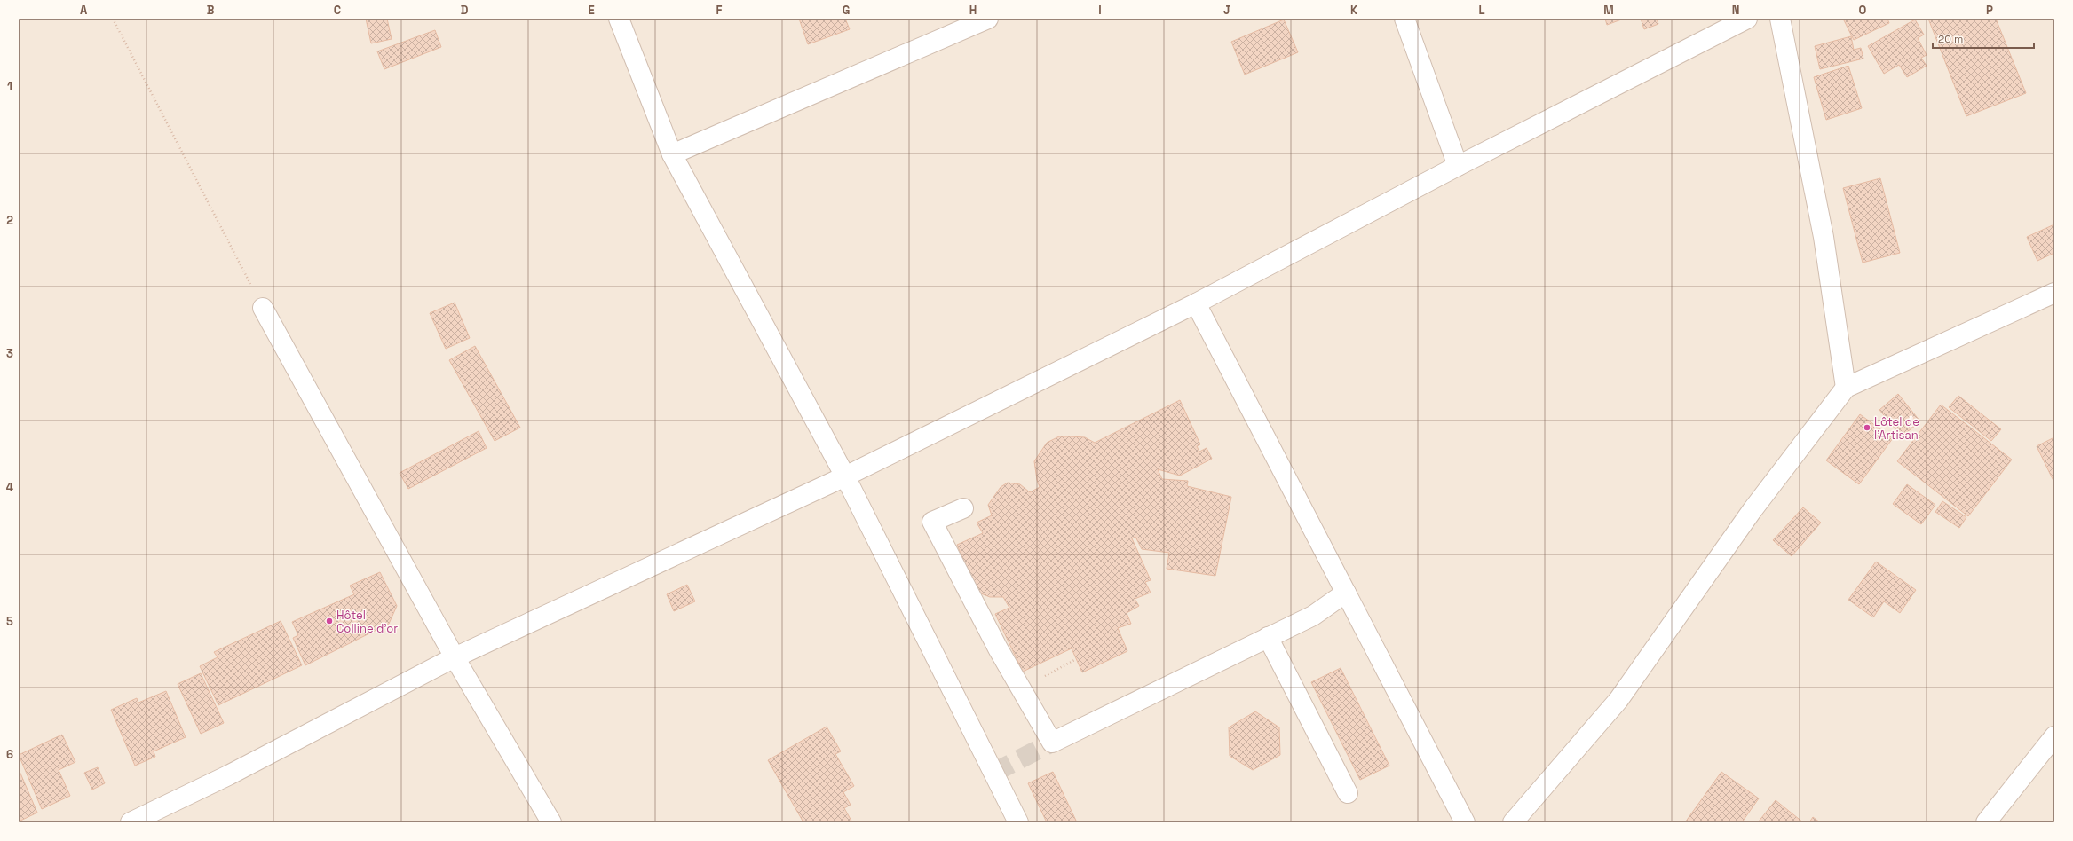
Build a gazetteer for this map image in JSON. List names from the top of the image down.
{
  "places": ["Lôtel de l'Artisan", "Hôtel Colline d'or"],
  "scale_bar": "20 m",
  "grid": {
    "columns": [
      "A",
      "B",
      "C",
      "D",
      "E",
      "F",
      "G",
      "H",
      "I",
      "J",
      "K",
      "L",
      "M",
      "N",
      "O",
      "P"
    ],
    "rows": [
      "1",
      "2",
      "3",
      "4",
      "5",
      "6"
    ]
  }
}
